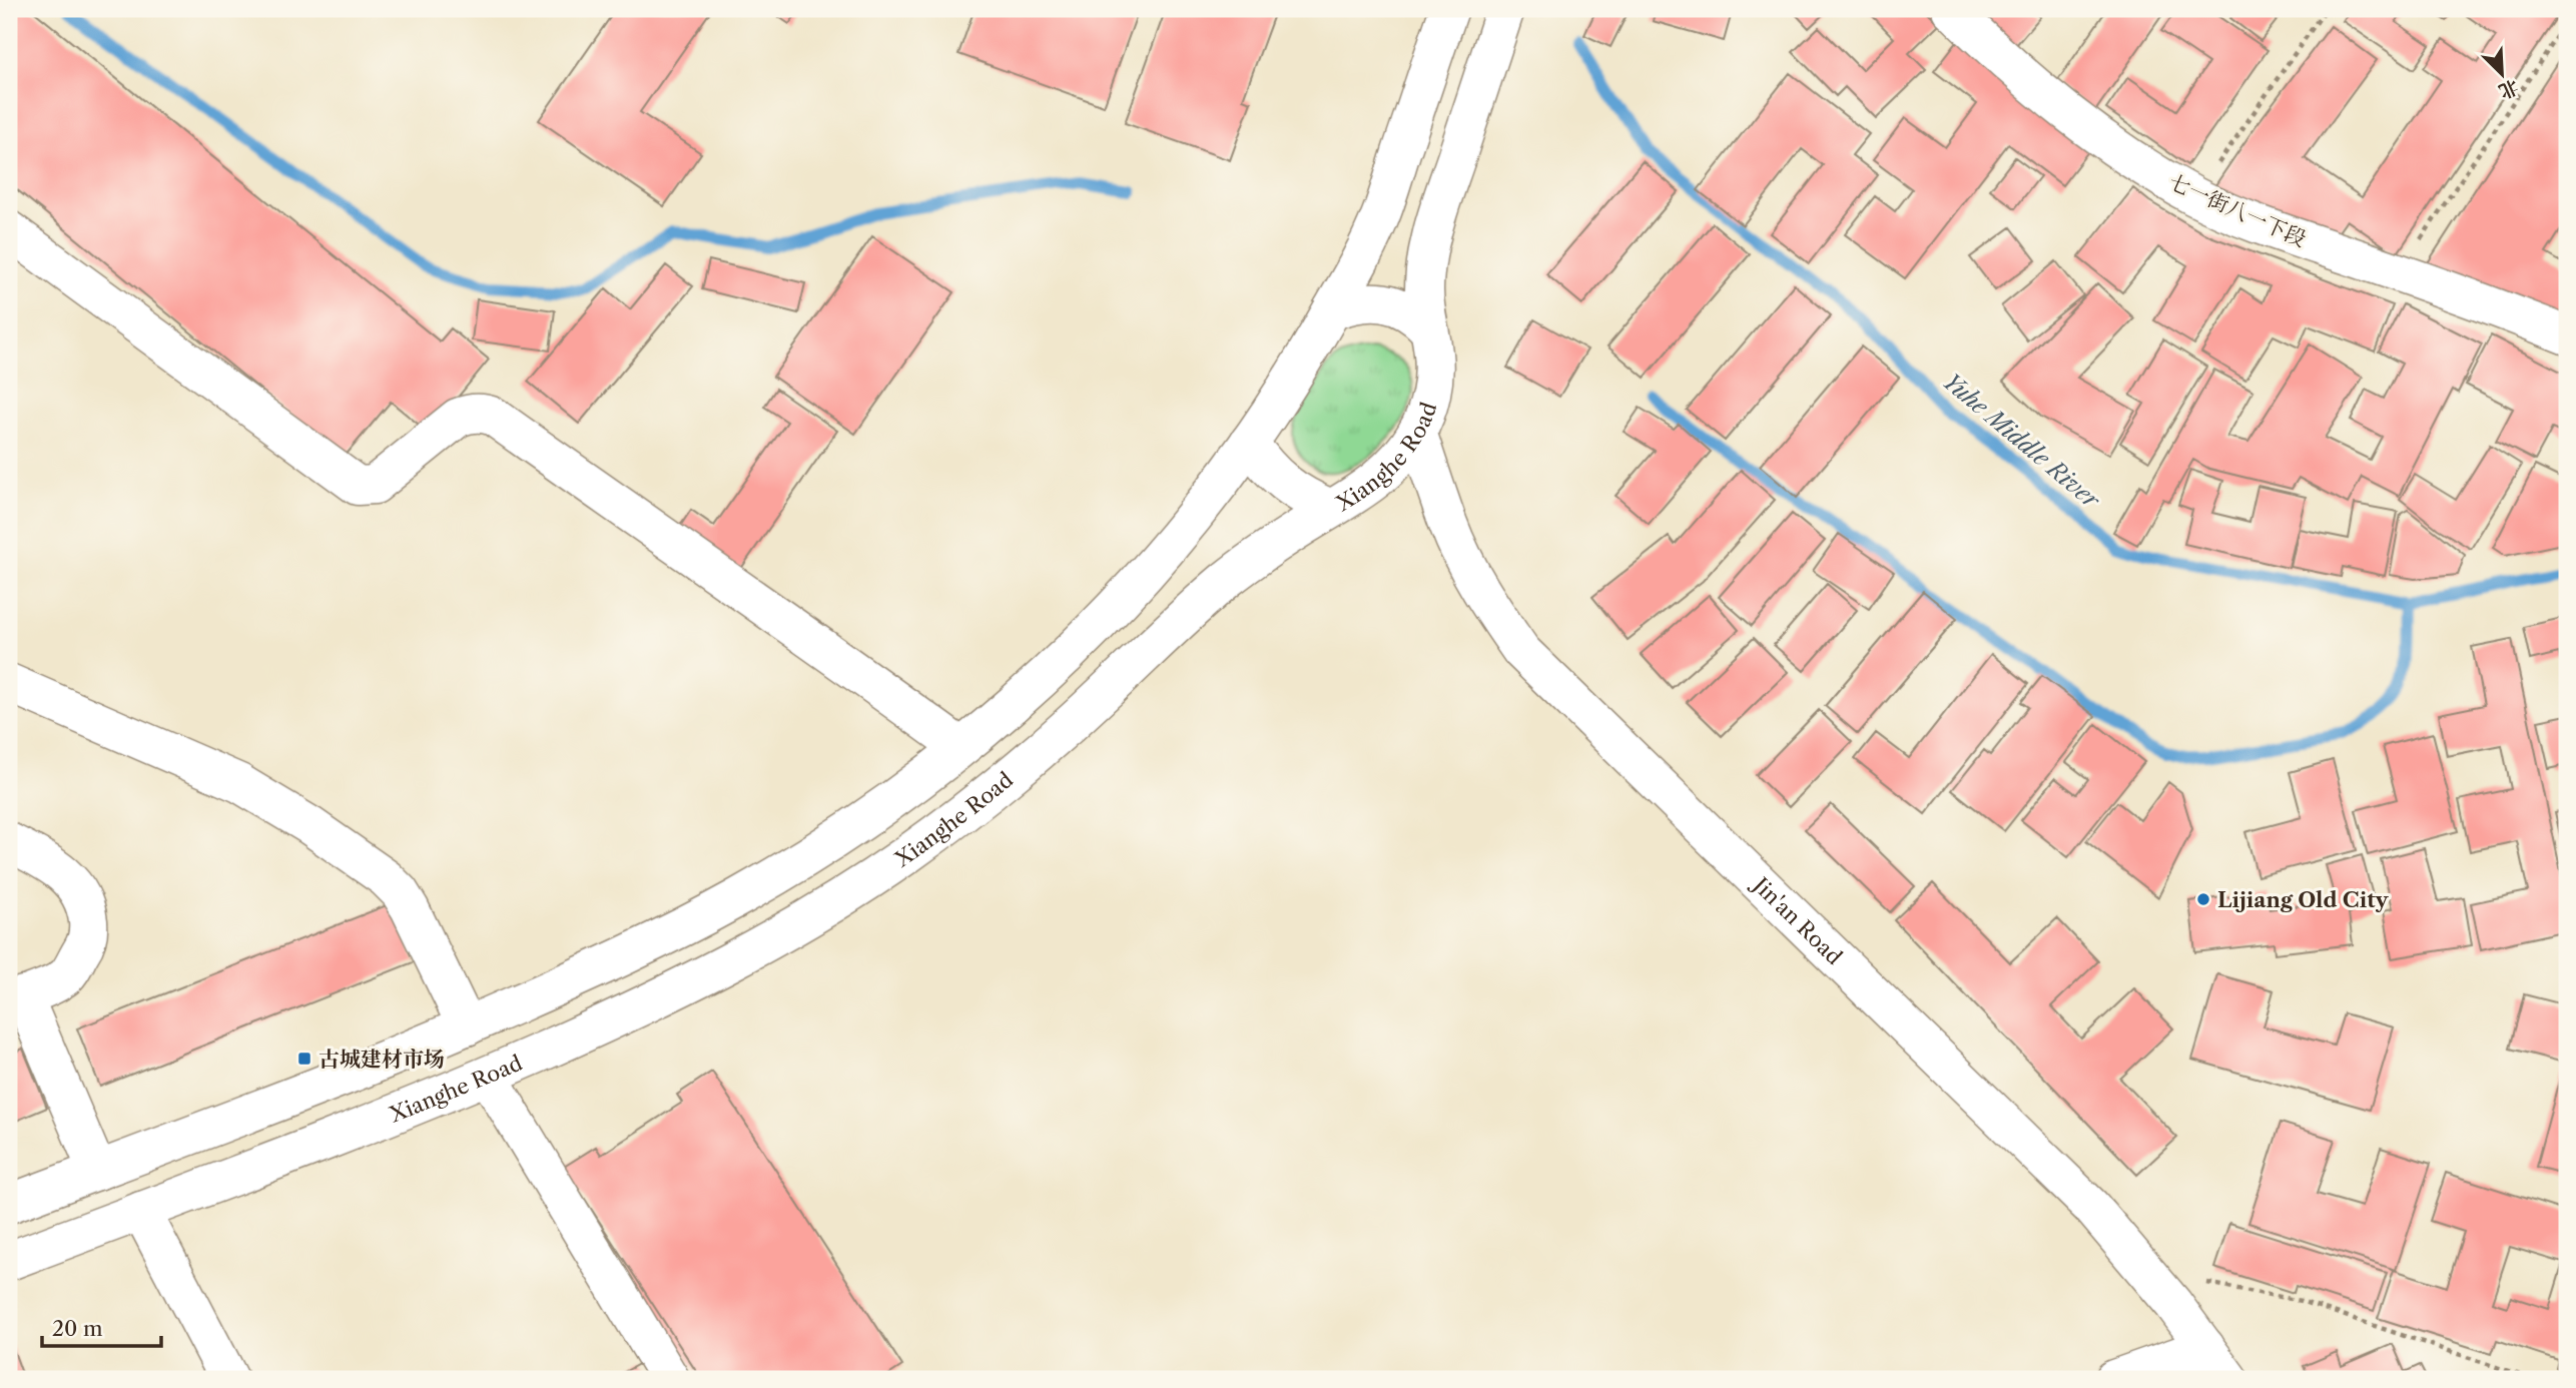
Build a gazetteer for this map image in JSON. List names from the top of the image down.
{
  "streets": {
    "main road": ["七一街八一下段", "Xianghe Road", "Jin'an Road"]
  },
  "crossings": [
    ["Xianghe Road", "Jin'an Road"]
  ],
  "water": ["Yuhe Middle River"],
  "places": {
    "other": ["Lijiang Old City"],
    "transit": ["古城建材市场"]
  },
  "scale_bar": "20 m",
  "north": "bottom right"
}
